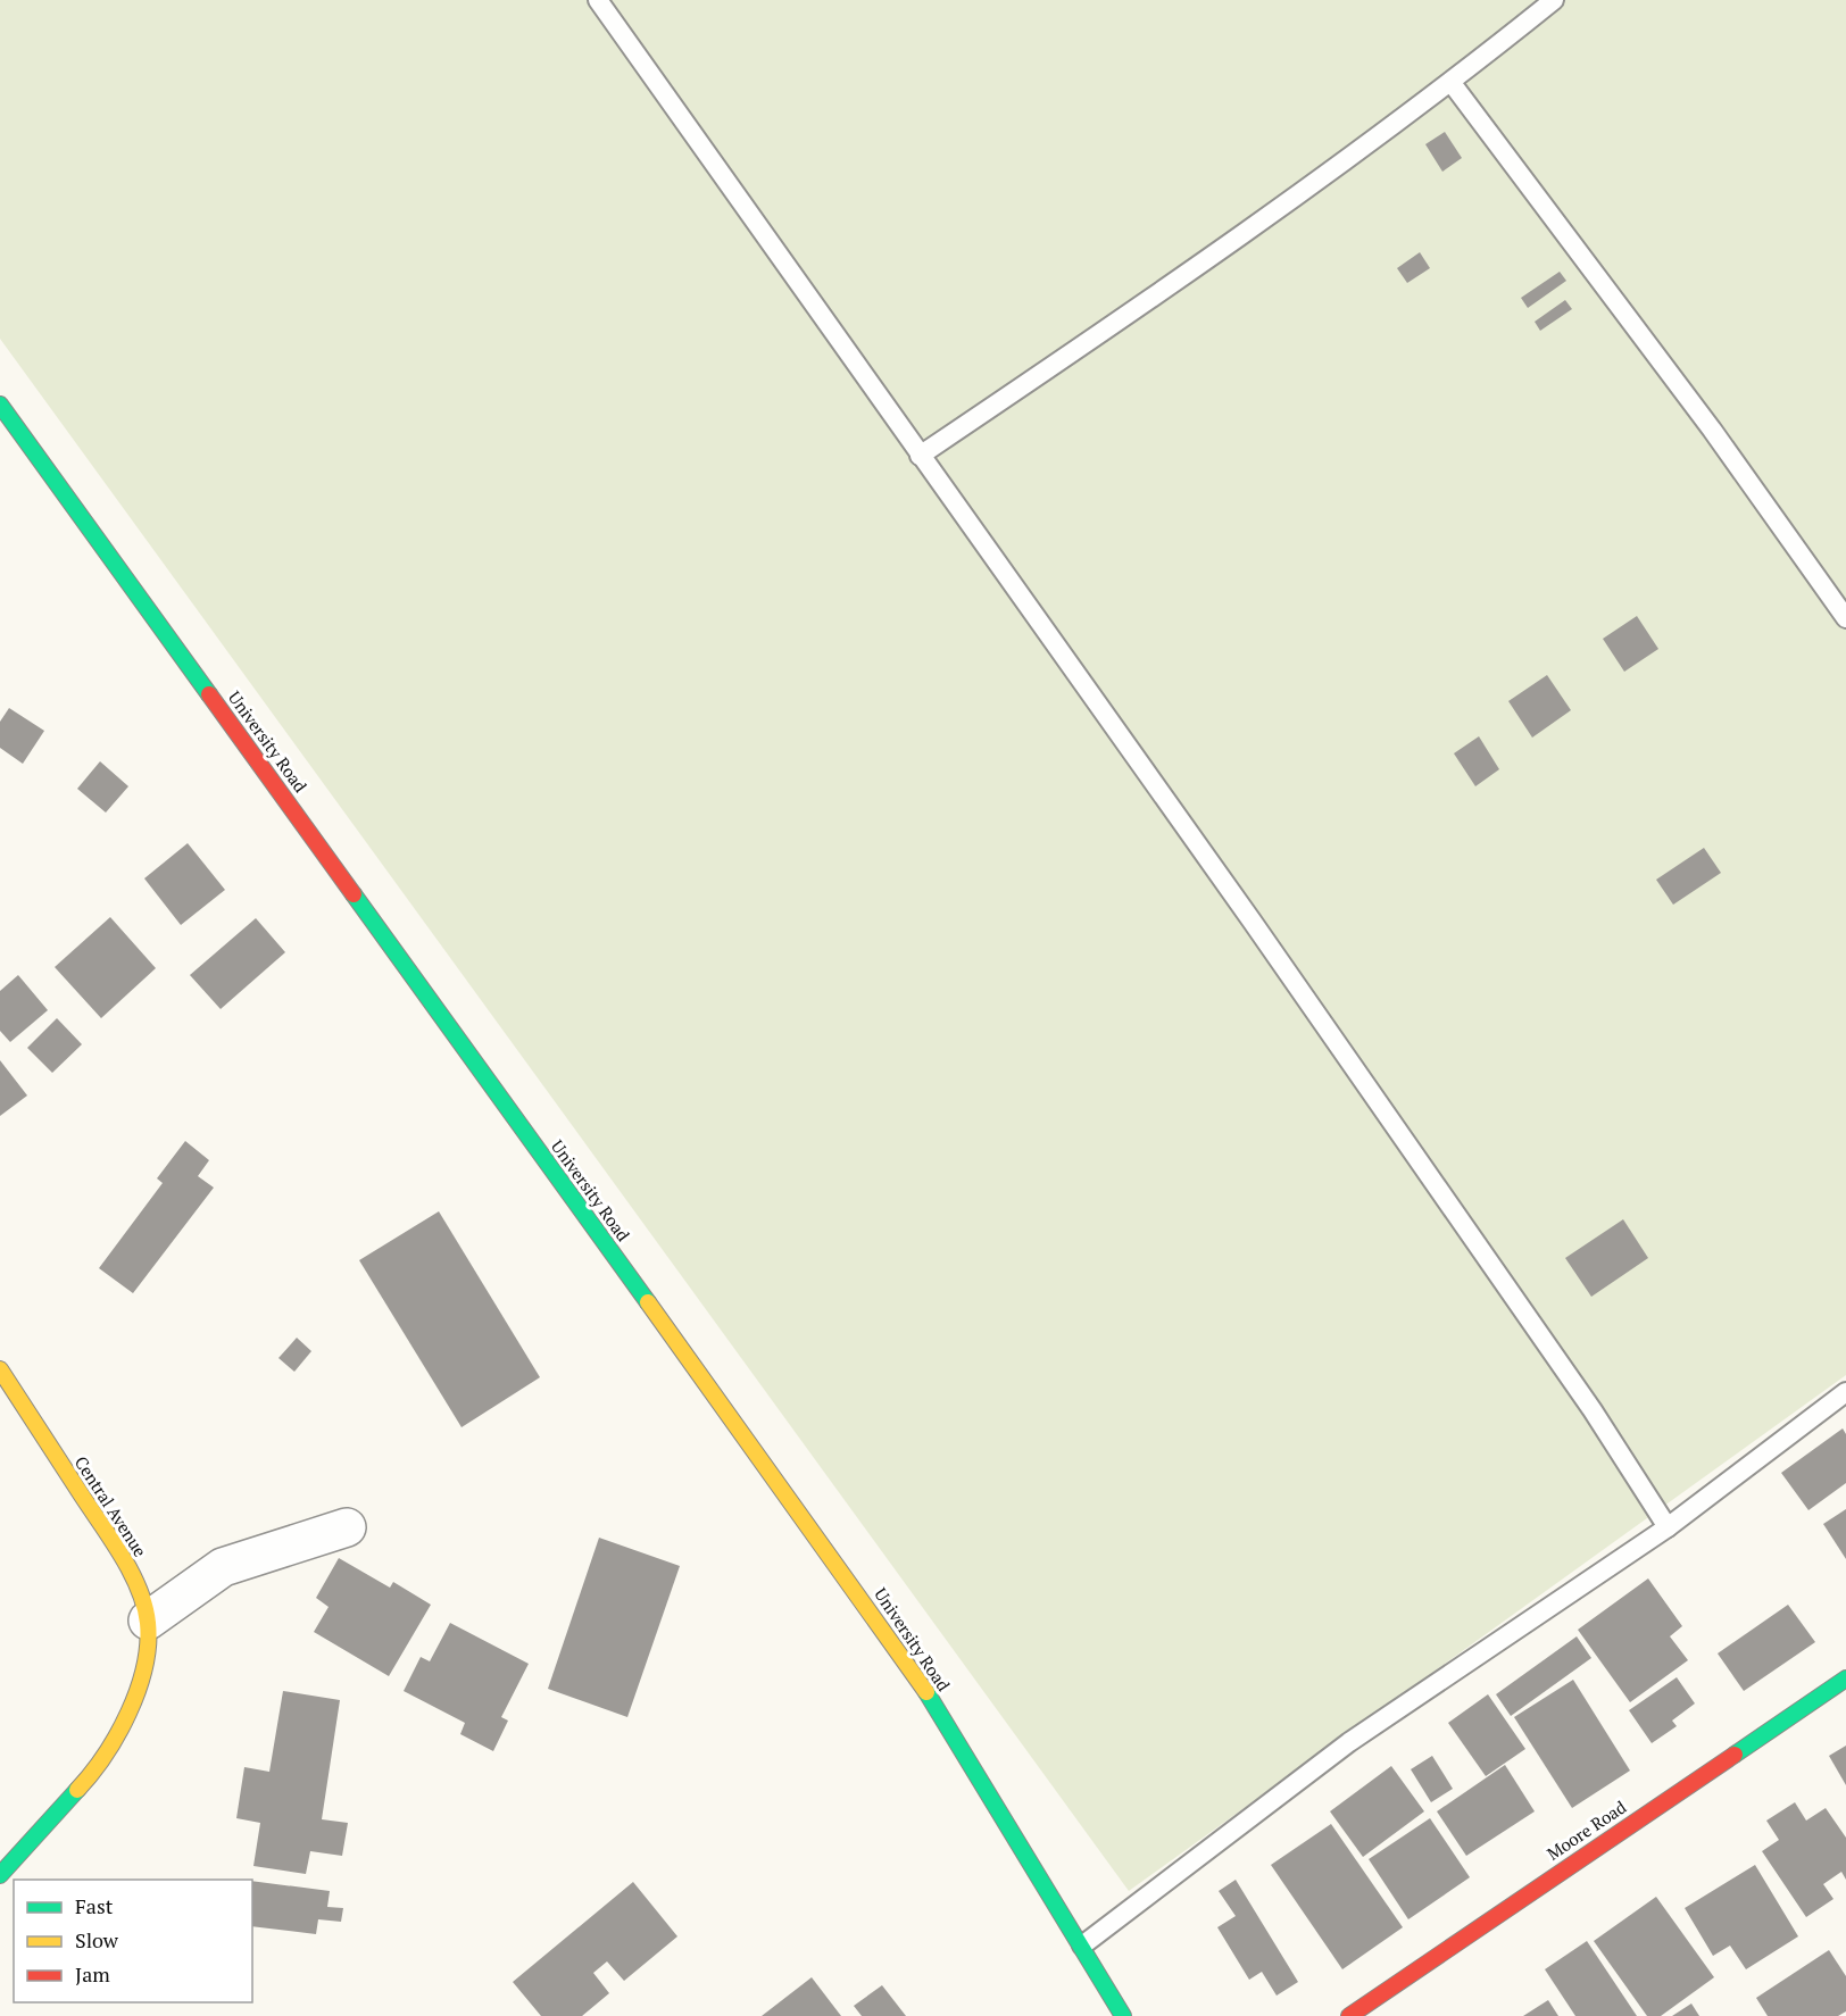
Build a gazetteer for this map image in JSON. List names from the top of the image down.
{
  "streets": {
    "main road": ["University Road", "Central Avenue", "Moore Road"]
  },
  "legend": ["Fast", "Slow", "Jam"]
}
